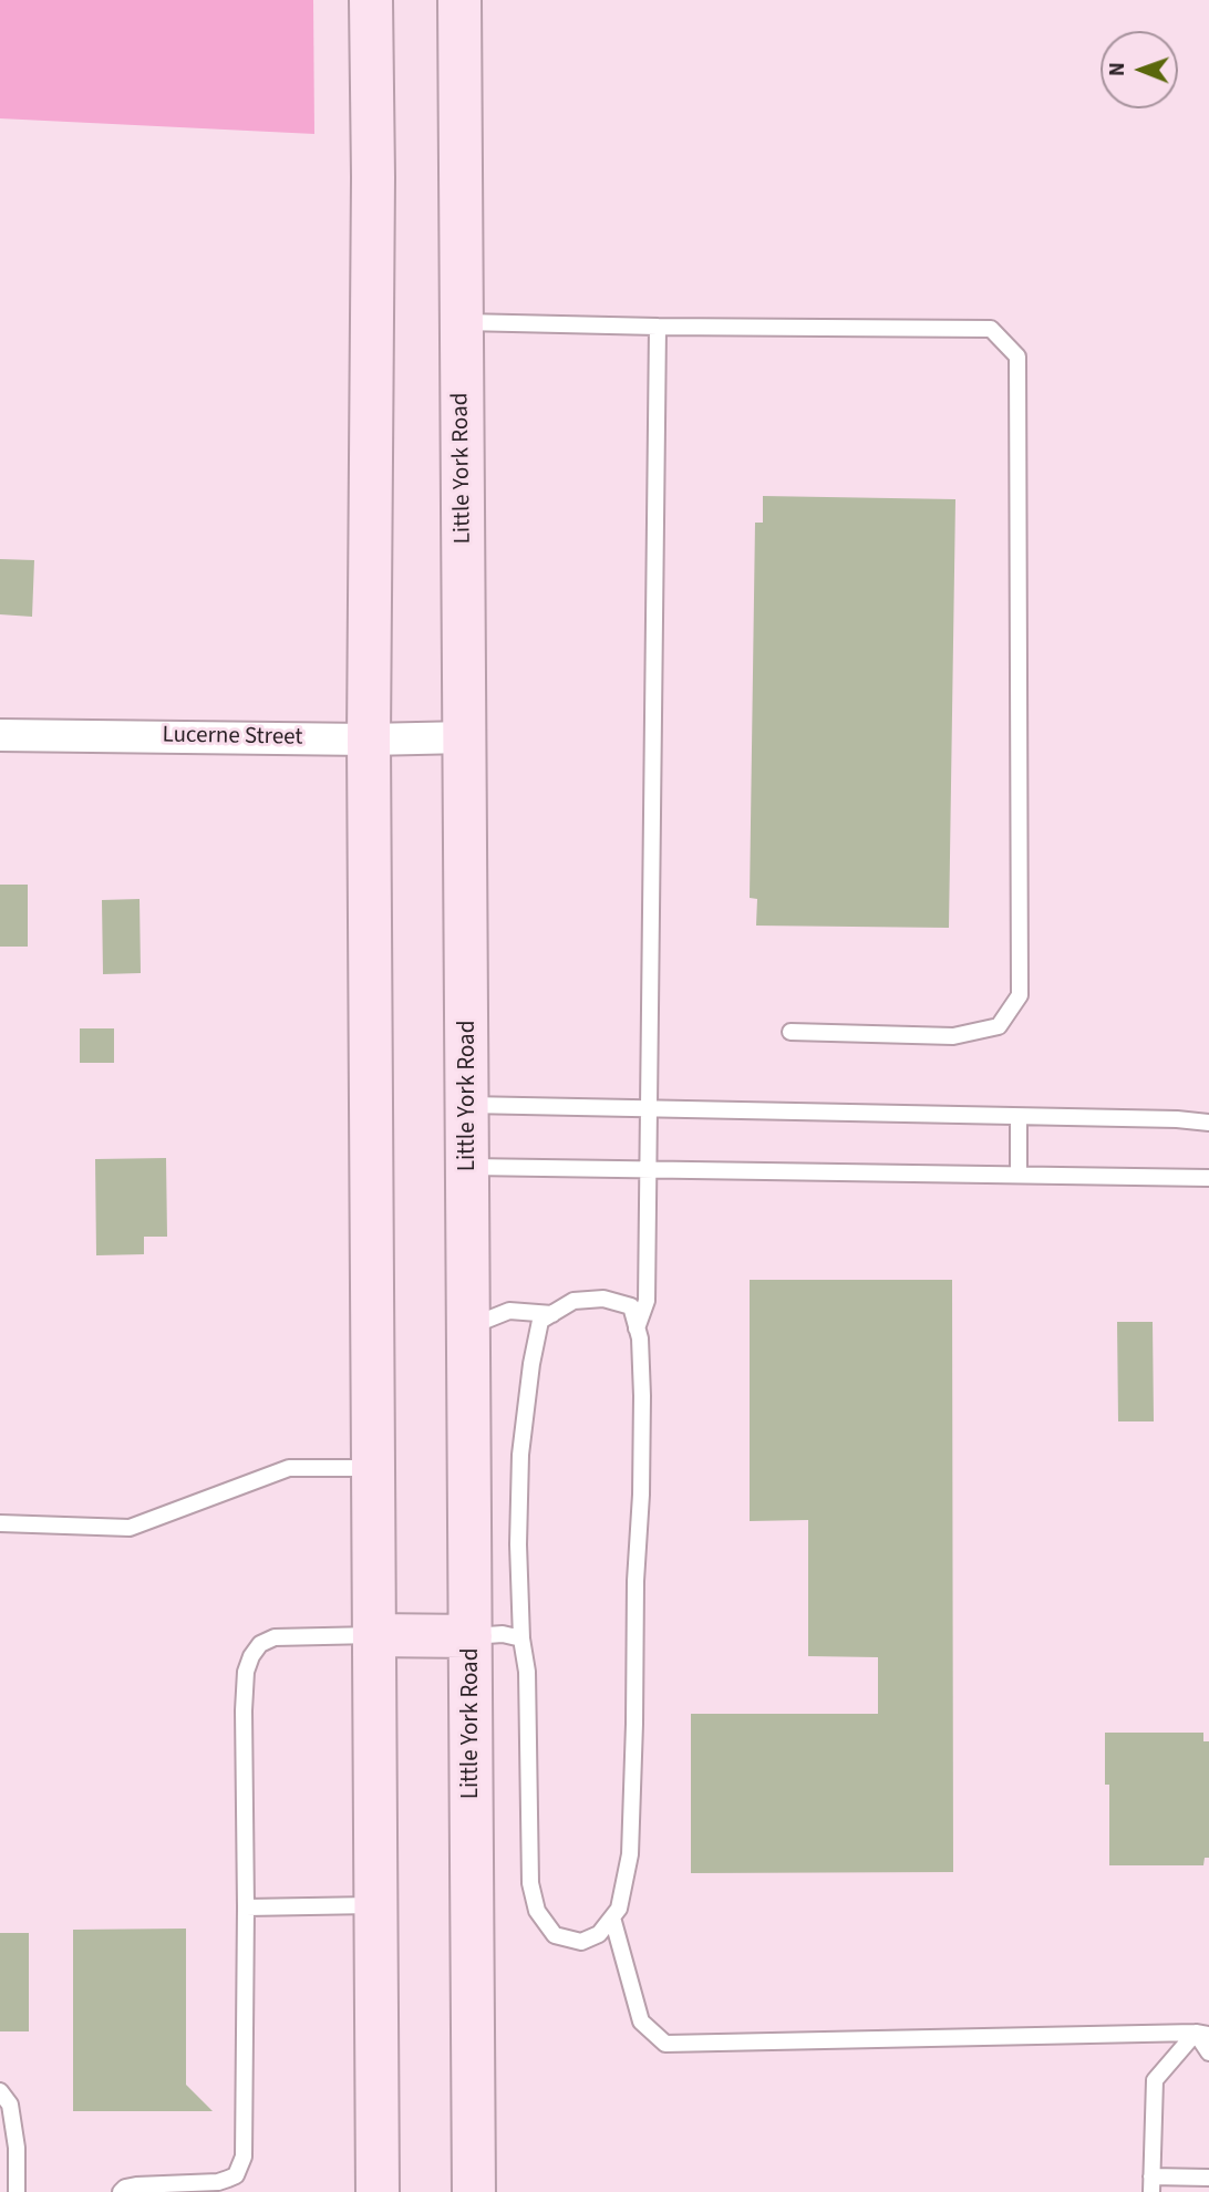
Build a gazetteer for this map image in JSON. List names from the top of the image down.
{
  "streets": {
    "main road": ["Little York Road"],
    "street": ["Lucerne Street"]
  },
  "crossings": [
    ["Little York Road", "Lucerne Street"]
  ],
  "north": "left"
}
